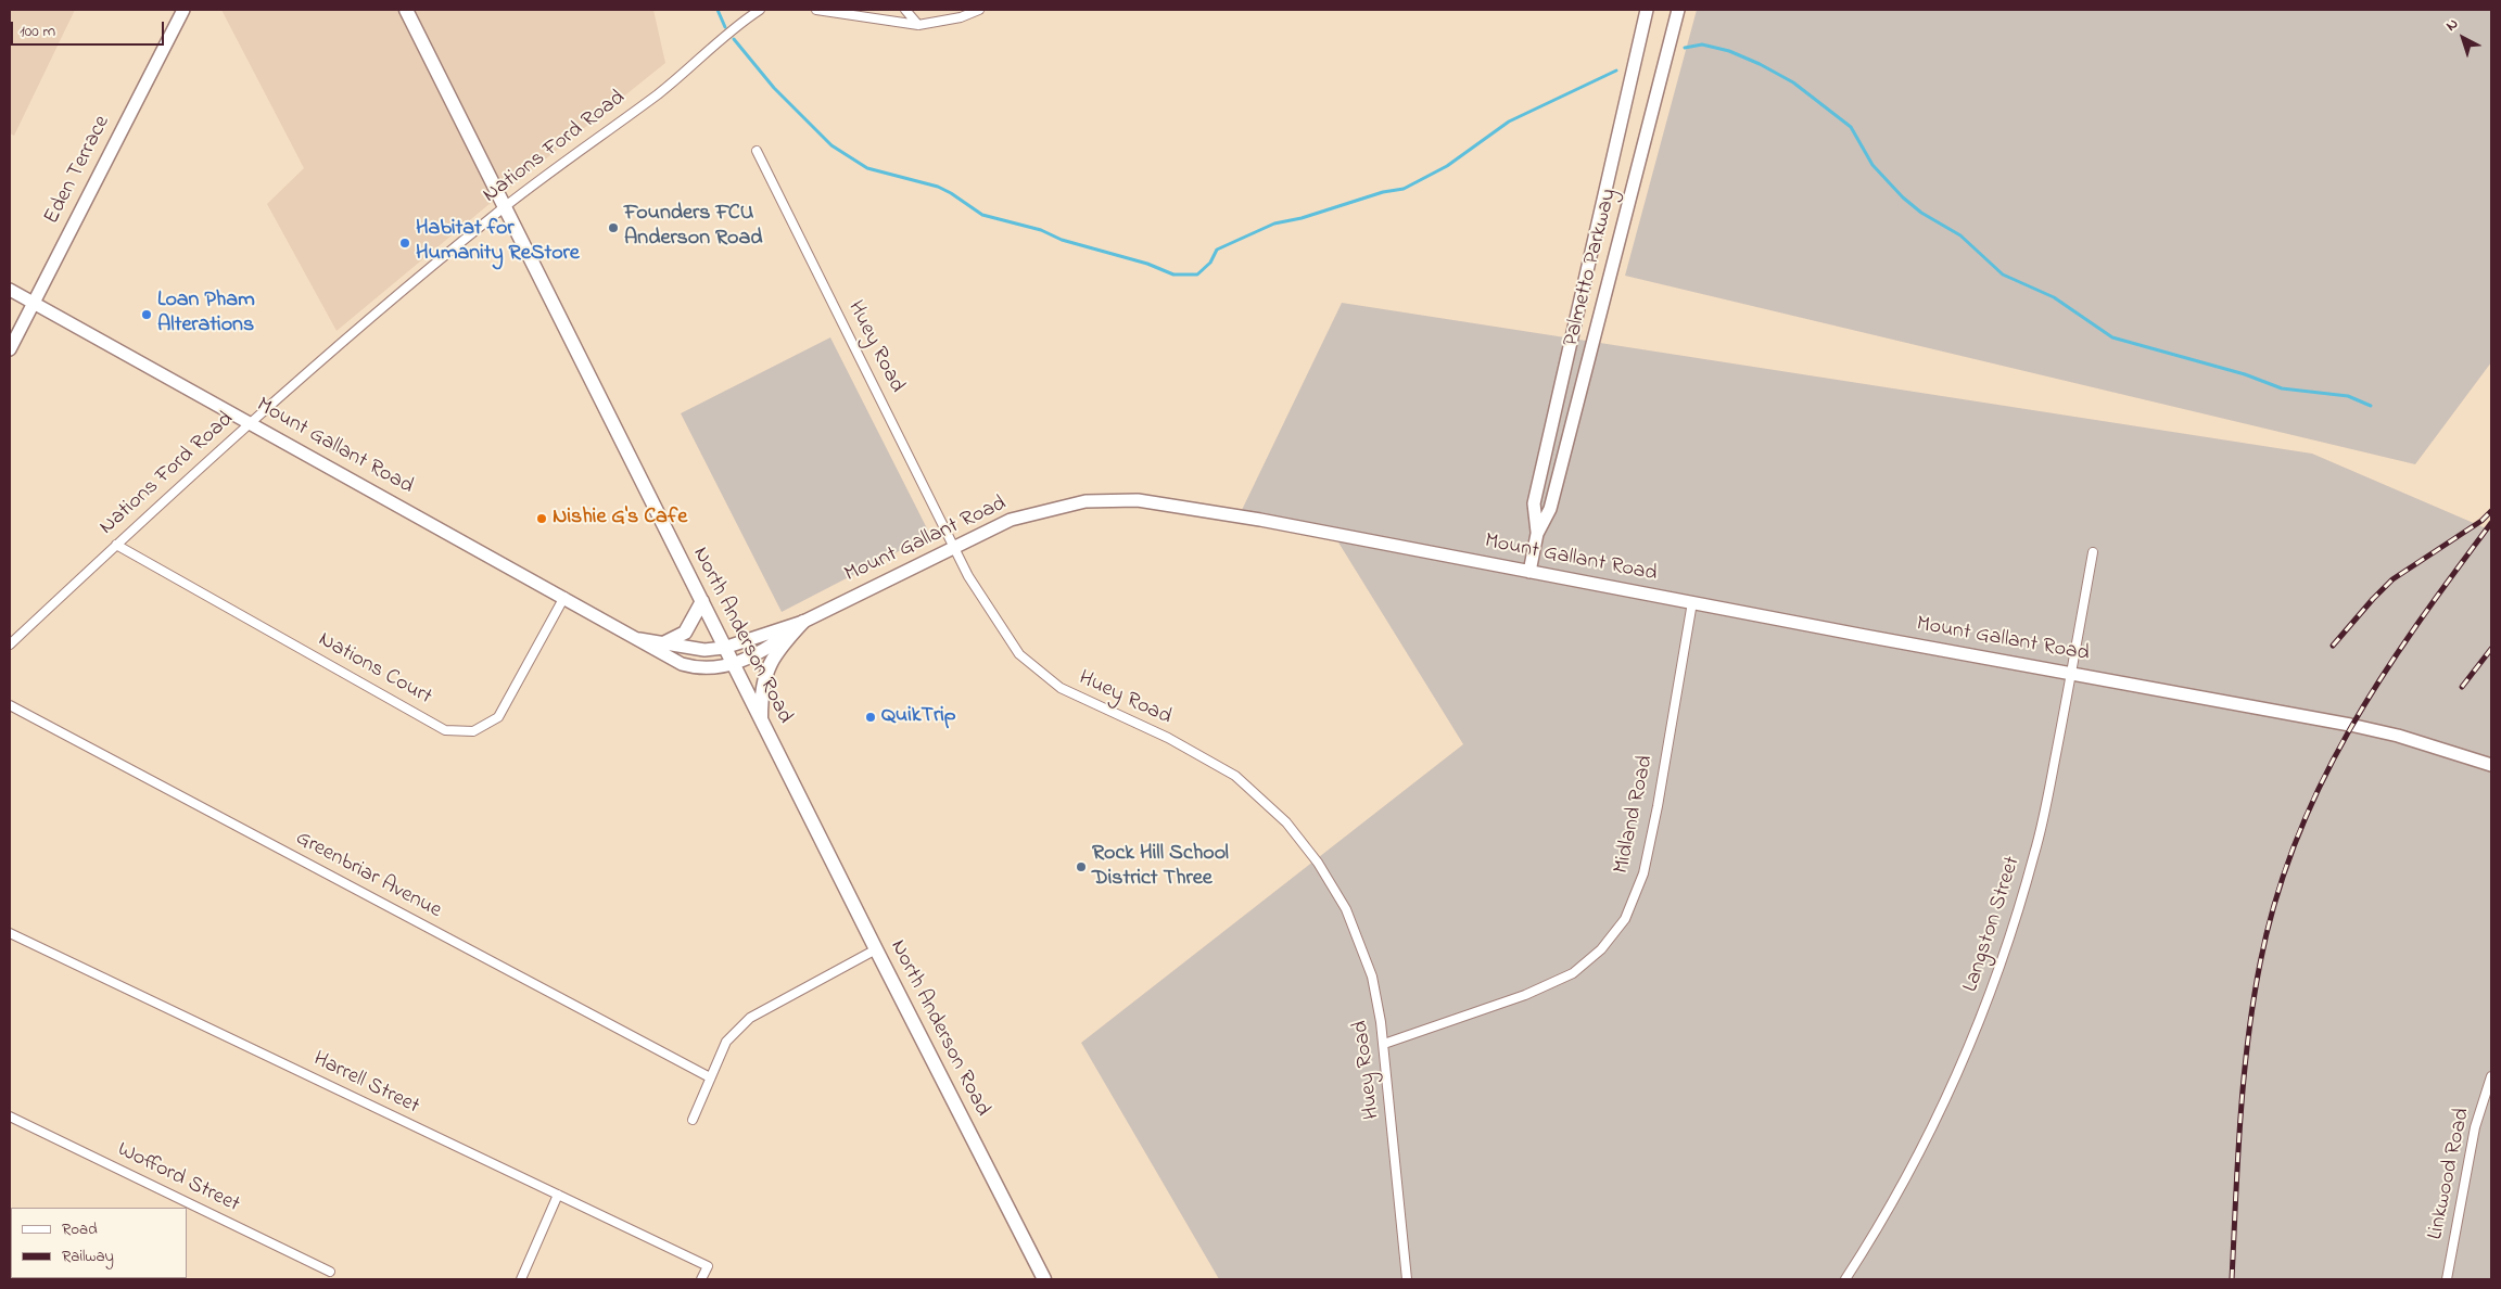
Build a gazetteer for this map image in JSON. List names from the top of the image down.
{
  "streets": {
    "main road": ["North Anderson Road"],
    "street": [
      "Nations Ford Road",
      "Eden Terrace",
      "Palmetto Parkway",
      "Huey Road",
      "Mount Gallant Road",
      "Nations Court",
      "Midland Road",
      "Greenbriar Avenue",
      "Langston Street",
      "Harrell Street",
      "Linkwood Road",
      "Wofford Street"
    ]
  },
  "crossings": [
    ["Nations Ford Road", "Mount Gallant Road"],
    ["Nations Ford Road", "North Anderson Road"],
    ["Nations Ford Road", "Nations Court"],
    ["Eden Terrace", "Mount Gallant Road"],
    ["Palmetto Parkway", "Mount Gallant Road"],
    ["Huey Road", "Mount Gallant Road"],
    ["Huey Road", "Midland Road"],
    ["Mount Gallant Road", "North Anderson Road"],
    ["Mount Gallant Road", "Nations Court"],
    ["Mount Gallant Road", "Midland Road"],
    ["Mount Gallant Road", "Langston Street"]
  ],
  "places": [
    "Founders FCU Anderson Road",
    "Habitat for Humanity ReStore",
    "Loan Pham Alterations",
    "Nishie G's Cafe",
    "QuikTrip",
    "Rock Hill School District Three"
  ],
  "legend": ["Road", "Railway"],
  "scale_bar": "100 m",
  "north": "top left"
}
